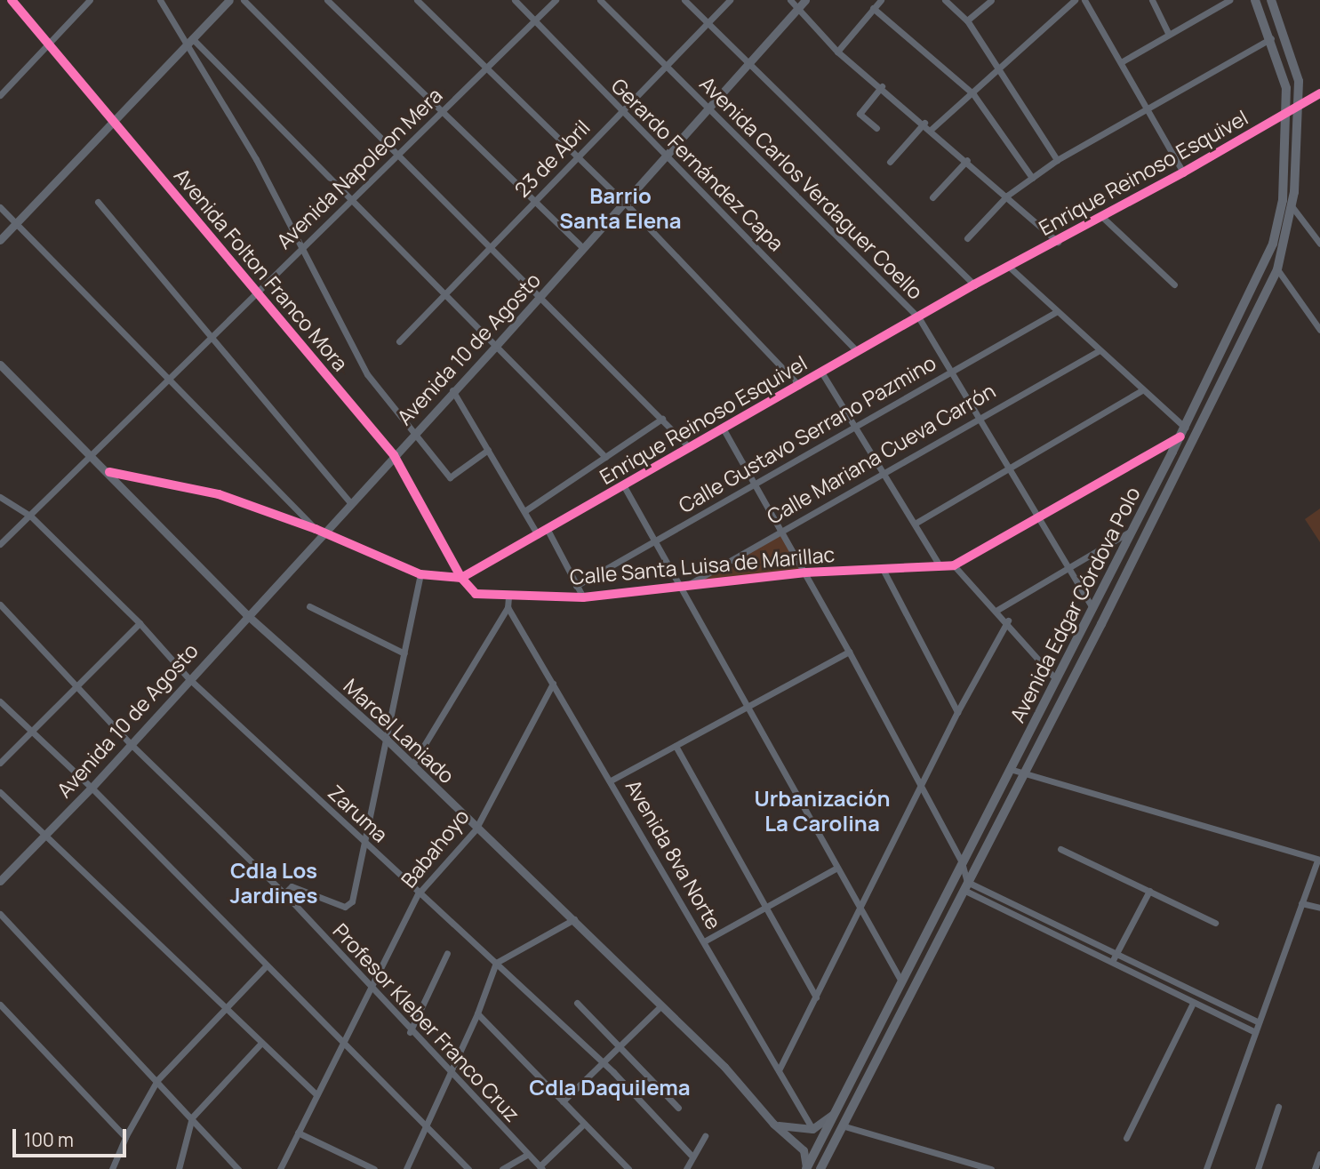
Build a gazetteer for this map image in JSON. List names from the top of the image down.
{
  "streets": {
    "main road": ["Avenida Edgar Córdova Polo"],
    "street": [
      "23 de Abril",
      "Gerardo Fernández Capa",
      "Avenida Napoleon Mera",
      "Enrique Reinoso Esquivel",
      "Avenida Carlos Verdaguer Coello",
      "Avenida Folton Franco Mora",
      "Avenida 10 de Agosto",
      "Calle Gustavo Serrano Pazmino",
      "Calle Mariana Cueva Carrón",
      "Calle Santa Luisa de Marillac",
      "Marcel Laniado",
      "Zaruma",
      "Babahoyo",
      "Avenida 8va Norte",
      "Profesor Kleber Franco Cruz"
    ]
  },
  "crossings": [
    ["23 de Abril", "Gerardo Fernández Capa"],
    ["23 de Abril", "Avenida Carlos Verdaguer Coello"],
    ["Gerardo Fernández Capa", "Avenida Napoleon Mera"],
    ["Gerardo Fernández Capa", "Enrique Reinoso Esquivel"],
    ["Gerardo Fernández Capa", "Avenida 10 de Agosto"],
    ["Avenida Napoleon Mera", "Avenida Folton Franco Mora"],
    ["Avenida Napoleon Mera", "Marcel Laniado"],
    ["Avenida Napoleon Mera", "Zaruma"],
    ["Enrique Reinoso Esquivel", "Avenida Carlos Verdaguer Coello"],
    ["Enrique Reinoso Esquivel", "Avenida Folton Franco Mora"],
    ["Enrique Reinoso Esquivel", "Calle Santa Luisa de Marillac"],
    ["Enrique Reinoso Esquivel", "Avenida Edgar Córdova Polo"],
    ["Avenida Carlos Verdaguer Coello", "Avenida 10 de Agosto"],
    ["Avenida Carlos Verdaguer Coello", "Calle Gustavo Serrano Pazmino"],
    ["Avenida Carlos Verdaguer Coello", "Calle Mariana Cueva Carrón"],
    ["Avenida Carlos Verdaguer Coello", "Avenida Edgar Córdova Polo"],
    ["Avenida Folton Franco Mora", "Avenida 10 de Agosto"],
    ["Avenida Folton Franco Mora", "Calle Santa Luisa de Marillac"],
    ["Avenida 10 de Agosto", "Marcel Laniado"],
    ["Avenida 10 de Agosto", "Zaruma"],
    ["Avenida 10 de Agosto", "Profesor Kleber Franco Cruz"],
    ["Calle Mariana Cueva Carrón", "Calle Santa Luisa de Marillac"],
    ["Avenida Edgar Córdova Polo", "Marcel Laniado"],
    ["Marcel Laniado", "Babahoyo"],
    ["Zaruma", "Babahoyo"],
    ["Babahoyo", "Avenida 8va Norte"],
    ["Babahoyo", "Profesor Kleber Franco Cruz"]
  ],
  "districts": [
    "Barrio Santa Elena",
    "Urbanización La Carolina",
    "Cdla Los Jardines",
    "Cdla Daquilema"
  ],
  "scale_bar": "100 m"
}
